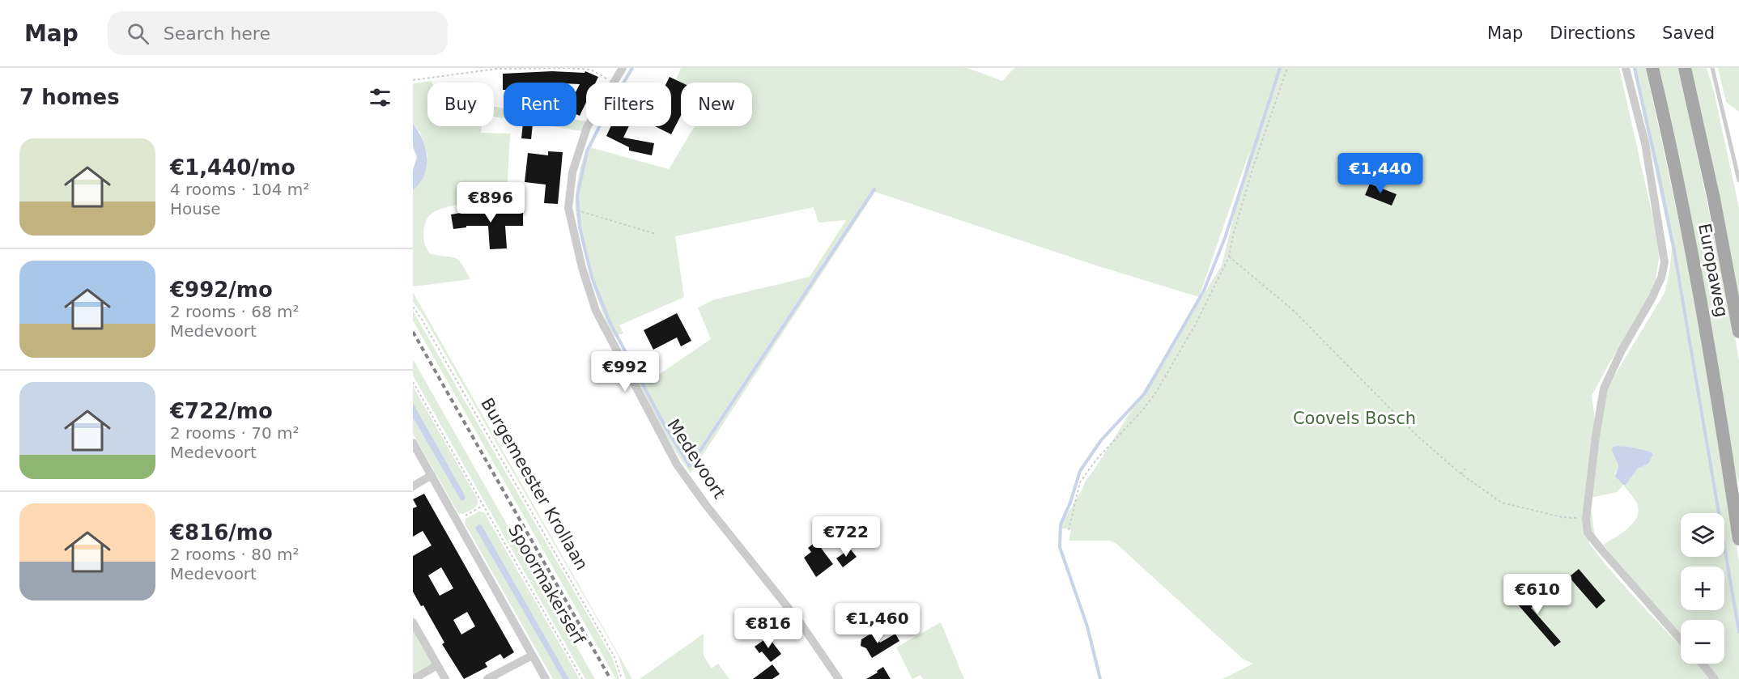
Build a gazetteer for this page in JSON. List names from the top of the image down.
{
  "streets": {
    "main road": ["Europaweg"],
    "street": ["Medevoort"],
    "path": ["Burgemeester Krollaan", "Spoormakerserf"]
  },
  "parks": ["Coovels Bosch"],
  "page": {
    "header": "Map",
    "search": "Search here",
    "nav": ["Map", "Directions", "Saved"],
    "heading": "7 homes",
    "chip": [
      "Buy",
      "Rent",
      "Filters",
      "New"
    ],
    "list": [
      {
        "name": "€1,440/mo",
        "note": "4 rooms · 104 m² · House"
      },
      {
        "name": "€992/mo",
        "note": "2 rooms · 68 m² · Medevoort"
      },
      {
        "name": "€722/mo",
        "note": "2 rooms · 70 m² · Medevoort"
      },
      {
        "name": "€816/mo",
        "note": "2 rooms · 80 m² · Medevoort"
      }
    ],
    "price": [
      "€1,440",
      "€896",
      "€992",
      "€722",
      "€610",
      "€1,460",
      "€816"
    ],
    "map_buttons": ["+", "−"]
  }
}
